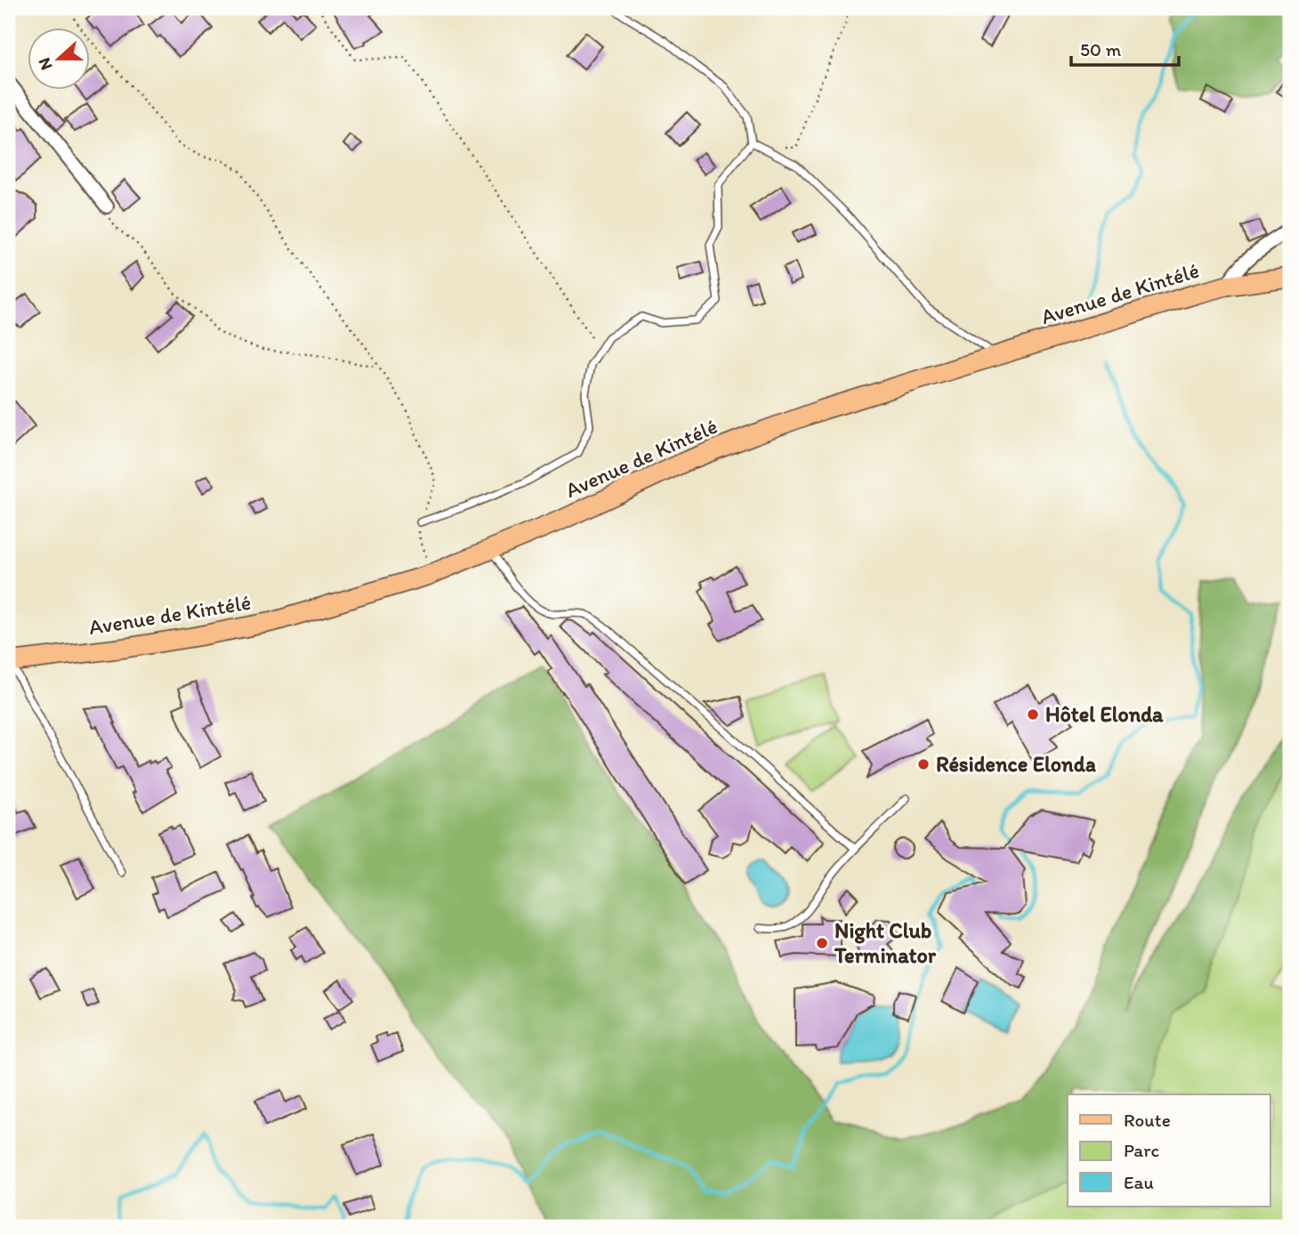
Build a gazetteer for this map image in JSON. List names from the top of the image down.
{
  "streets": {
    "main road": ["Avenue de Kintélé"]
  },
  "places": ["Hôtel Elonda", "Résidence Elonda", "Night Club Terminator"],
  "legend": ["Route", "Parc", "Eau"],
  "scale_bar": "50 m",
  "north": "left"
}
